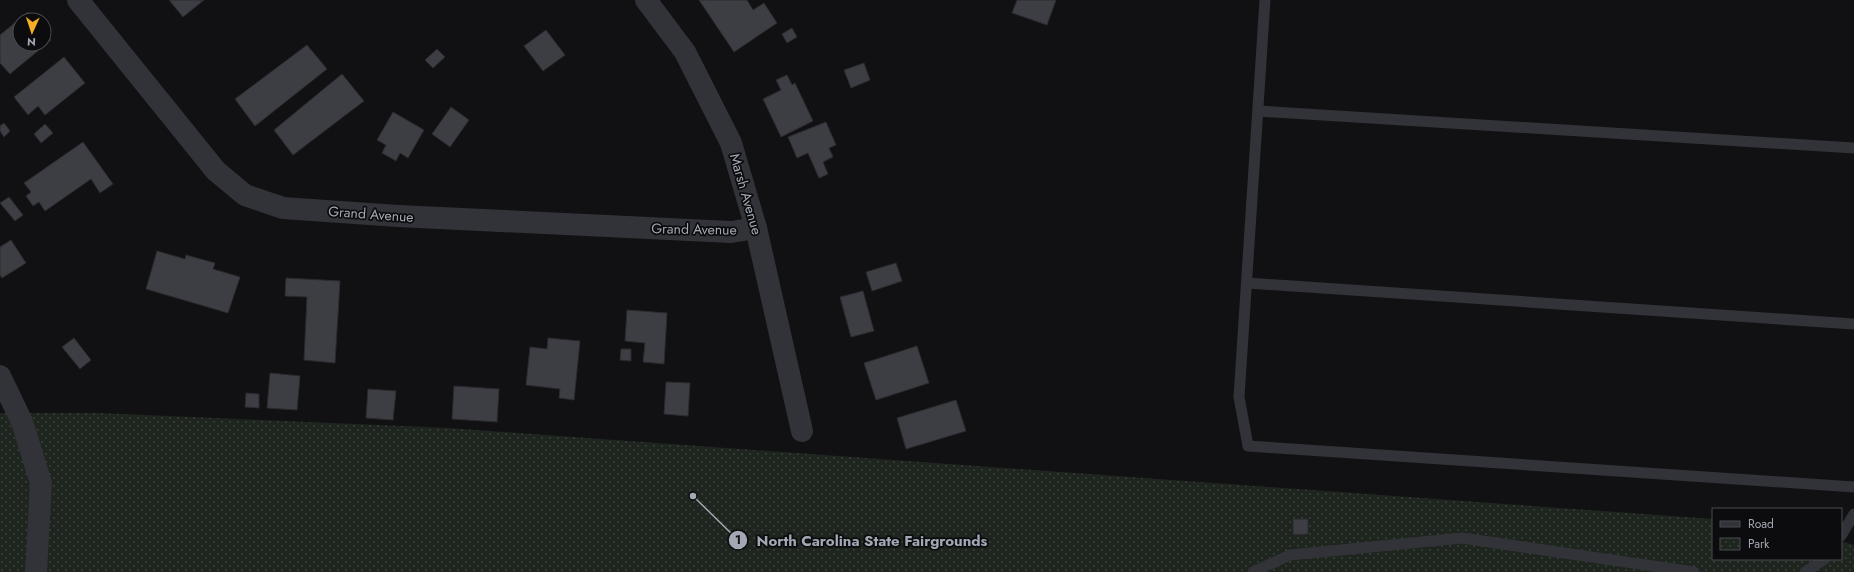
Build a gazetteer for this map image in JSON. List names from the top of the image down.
{
  "streets": {
    "street": ["Marsh Avenue", "Grand Avenue"]
  },
  "crossings": [
    ["Marsh Avenue", "Grand Avenue"]
  ],
  "places": ["North Carolina State Fairgrounds"],
  "legend": ["Road", "Park"],
  "north": "bottom"
}
